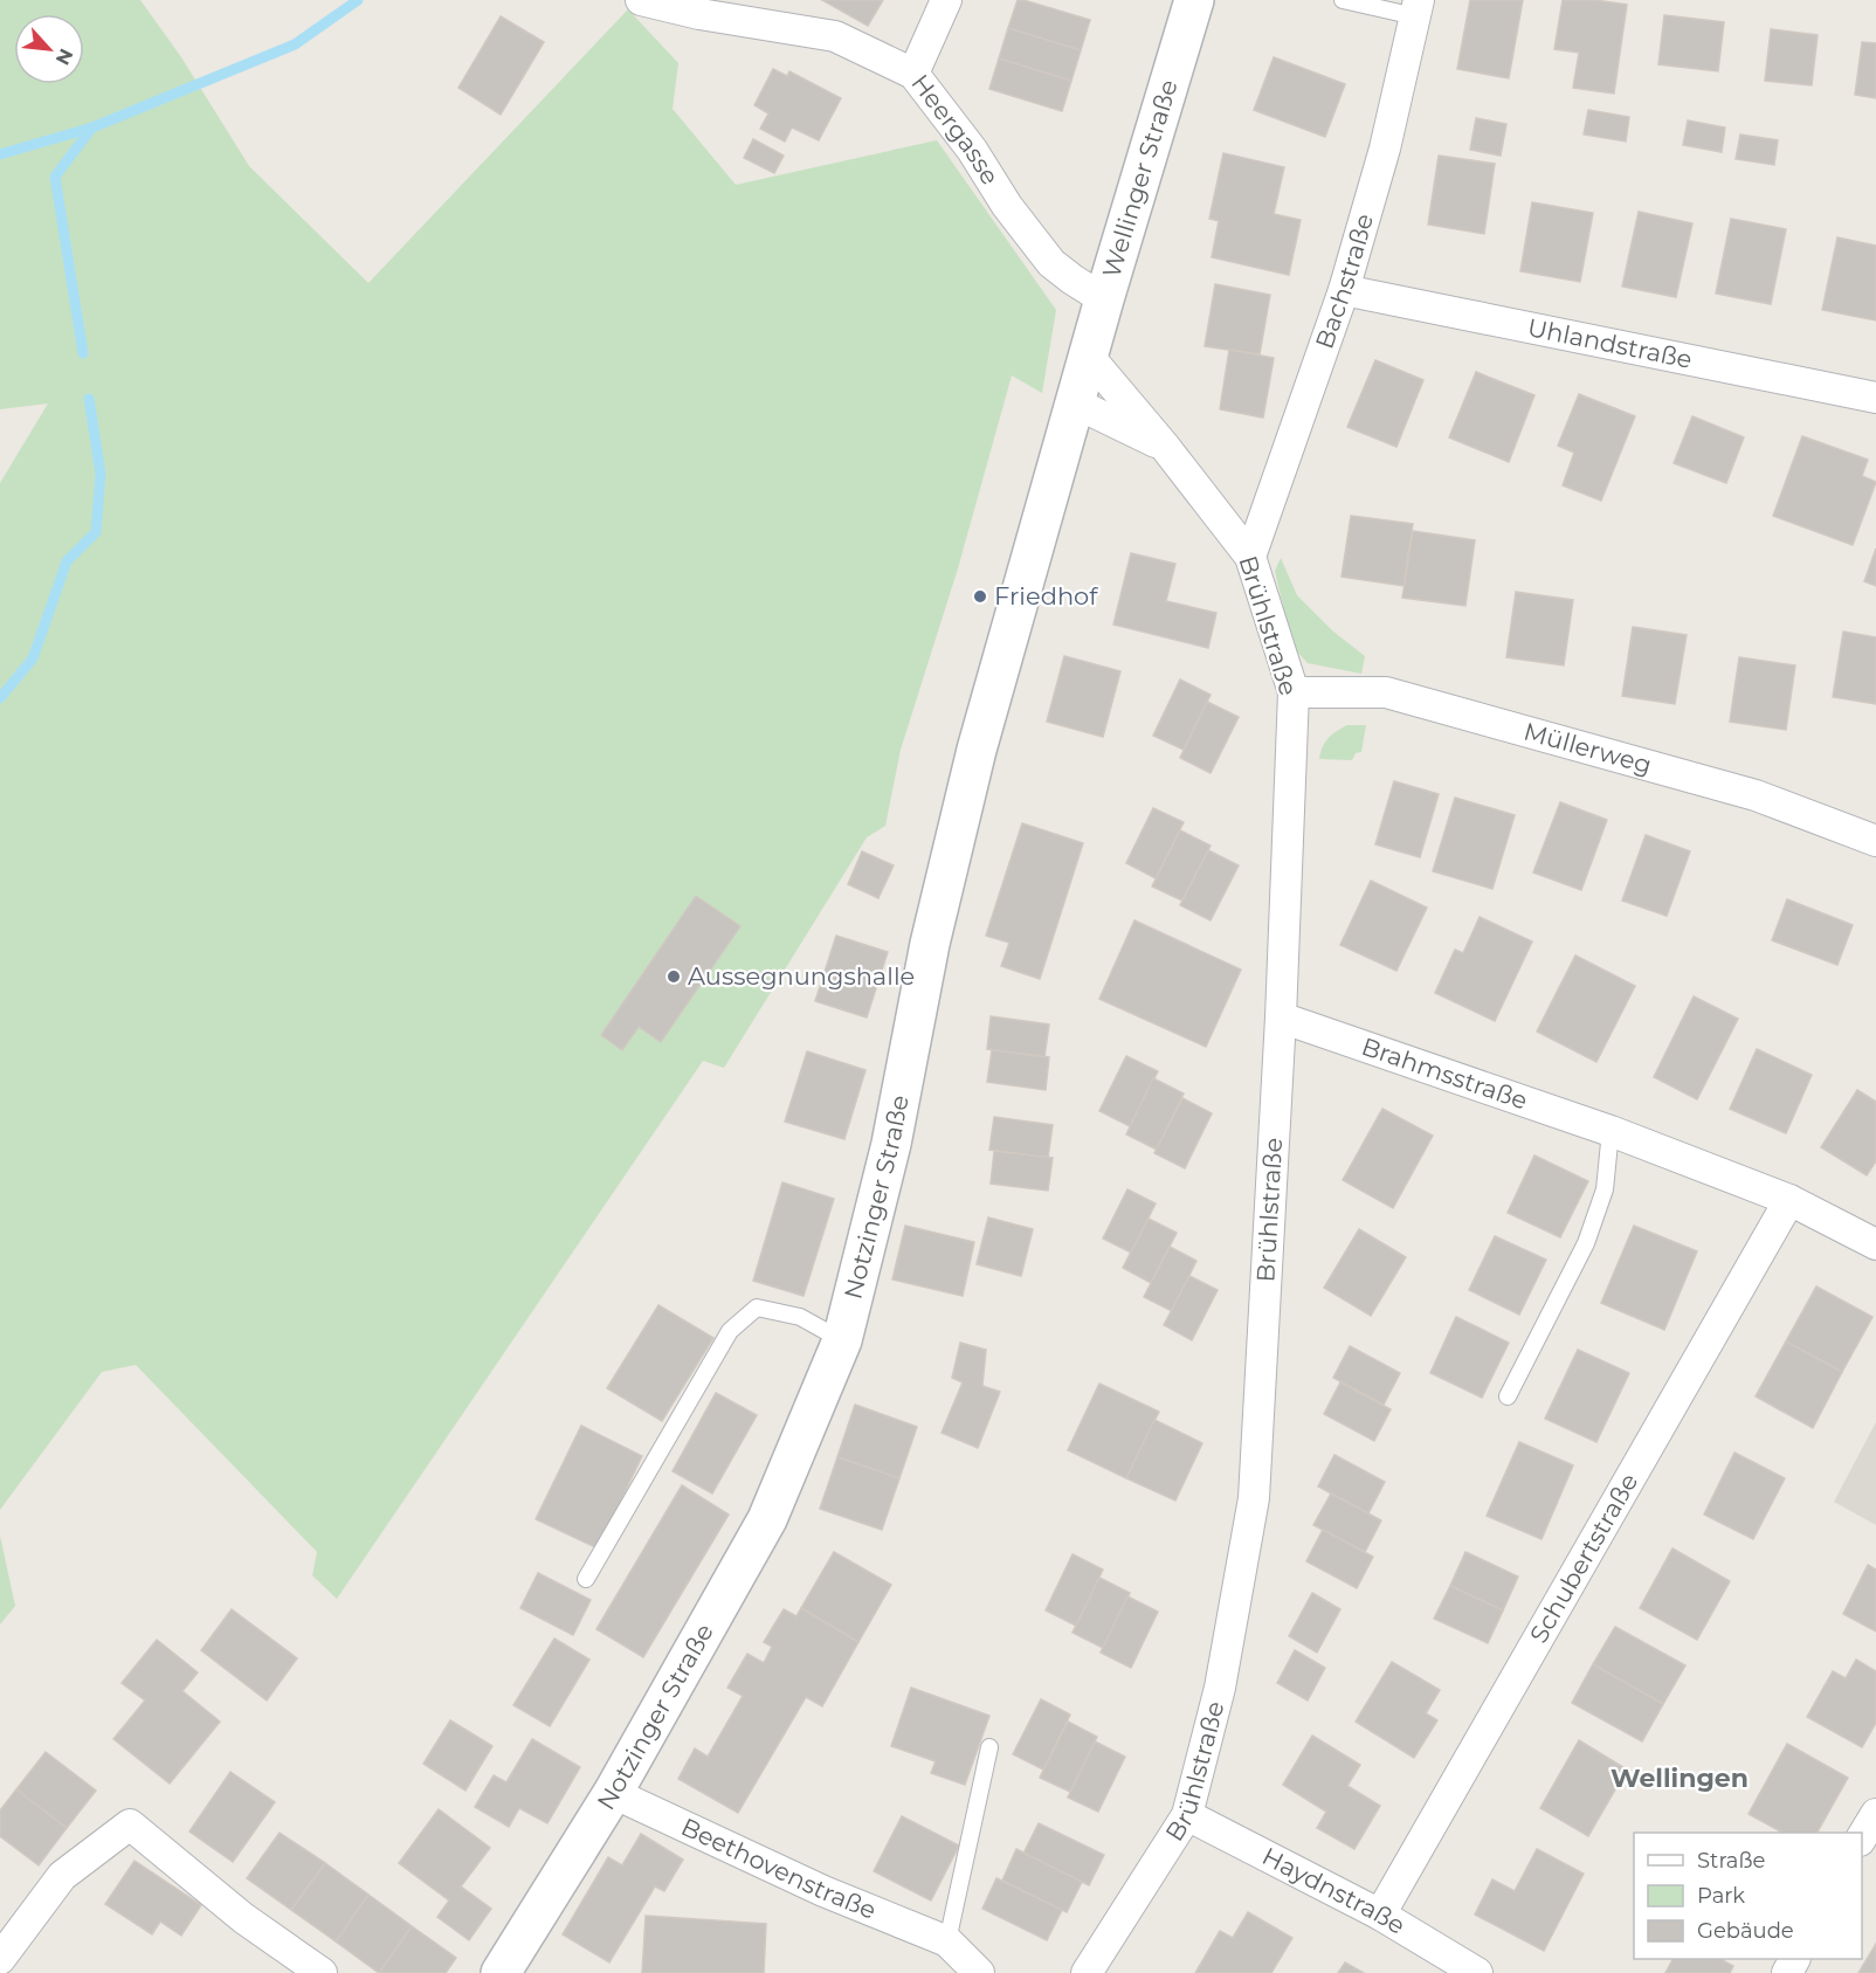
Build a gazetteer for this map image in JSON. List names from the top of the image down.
{
  "streets": {
    "street": [
      "Heergasse",
      "Wellinger Straße",
      "Bachstraße",
      "Uhlandstraße",
      "Brühlstraße",
      "Müllerweg",
      "Brahmsstraße",
      "Notzinger Straße",
      "Schubertstraße",
      "Beethovenstraße",
      "Haydnstraße"
    ]
  },
  "crossings": [
    ["Heergasse", "Wellinger Straße"],
    ["Wellinger Straße", "Brühlstraße"],
    ["Wellinger Straße", "Notzinger Straße"],
    ["Bachstraße", "Uhlandstraße"],
    ["Bachstraße", "Brühlstraße"],
    ["Brühlstraße", "Müllerweg"],
    ["Brühlstraße", "Brahmsstraße"],
    ["Brühlstraße", "Notzinger Straße"],
    ["Brühlstraße", "Haydnstraße"],
    ["Brahmsstraße", "Schubertstraße"],
    ["Notzinger Straße", "Beethovenstraße"],
    ["Schubertstraße", "Haydnstraße"]
  ],
  "districts": ["Wellingen"],
  "places": ["Friedhof", "Aussegnungshalle"],
  "legend": ["Straße", "Park", "Gebäude"],
  "north": "bottom right"
}
